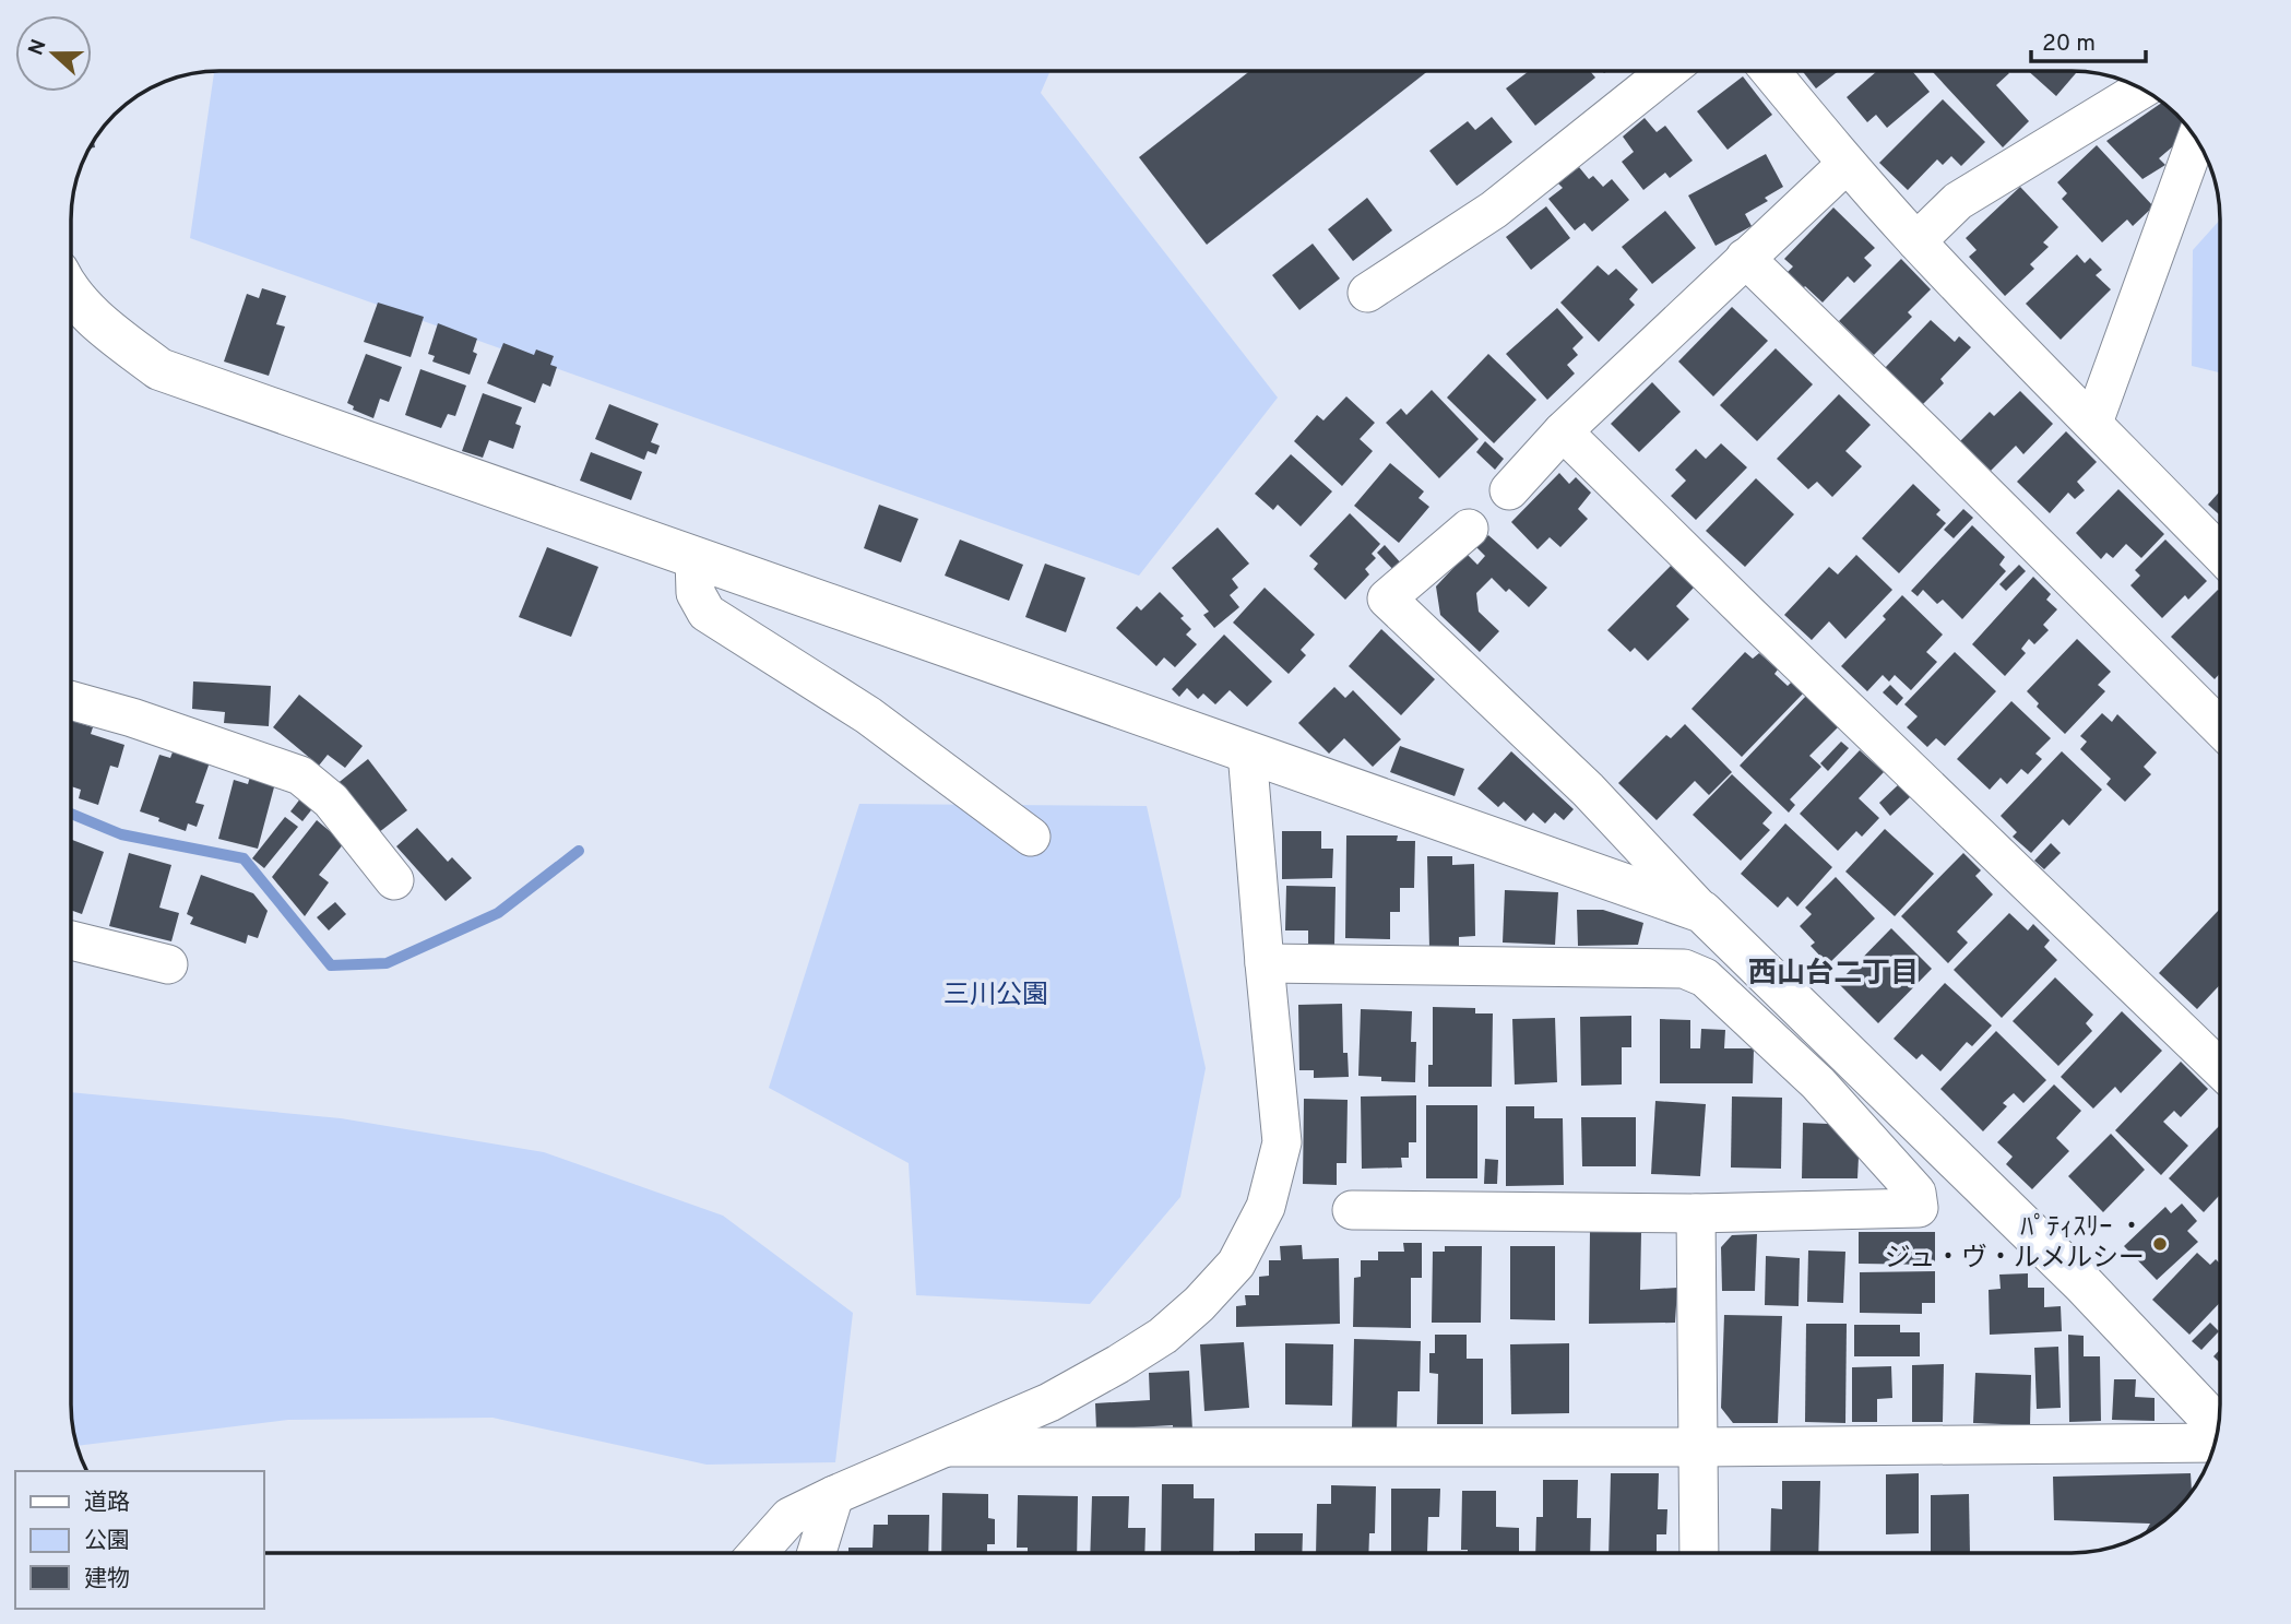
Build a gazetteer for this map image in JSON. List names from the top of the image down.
{
  "districts": ["西山台二丁目"],
  "parks": ["三川公園"],
  "places": ["ﾊﾟﾃｨｽﾘｰ ・ ジュ・ヴ・ルメルシー"],
  "legend": ["道路", "公園", "建物"],
  "scale_bar": "20 m",
  "north": "left"
}
